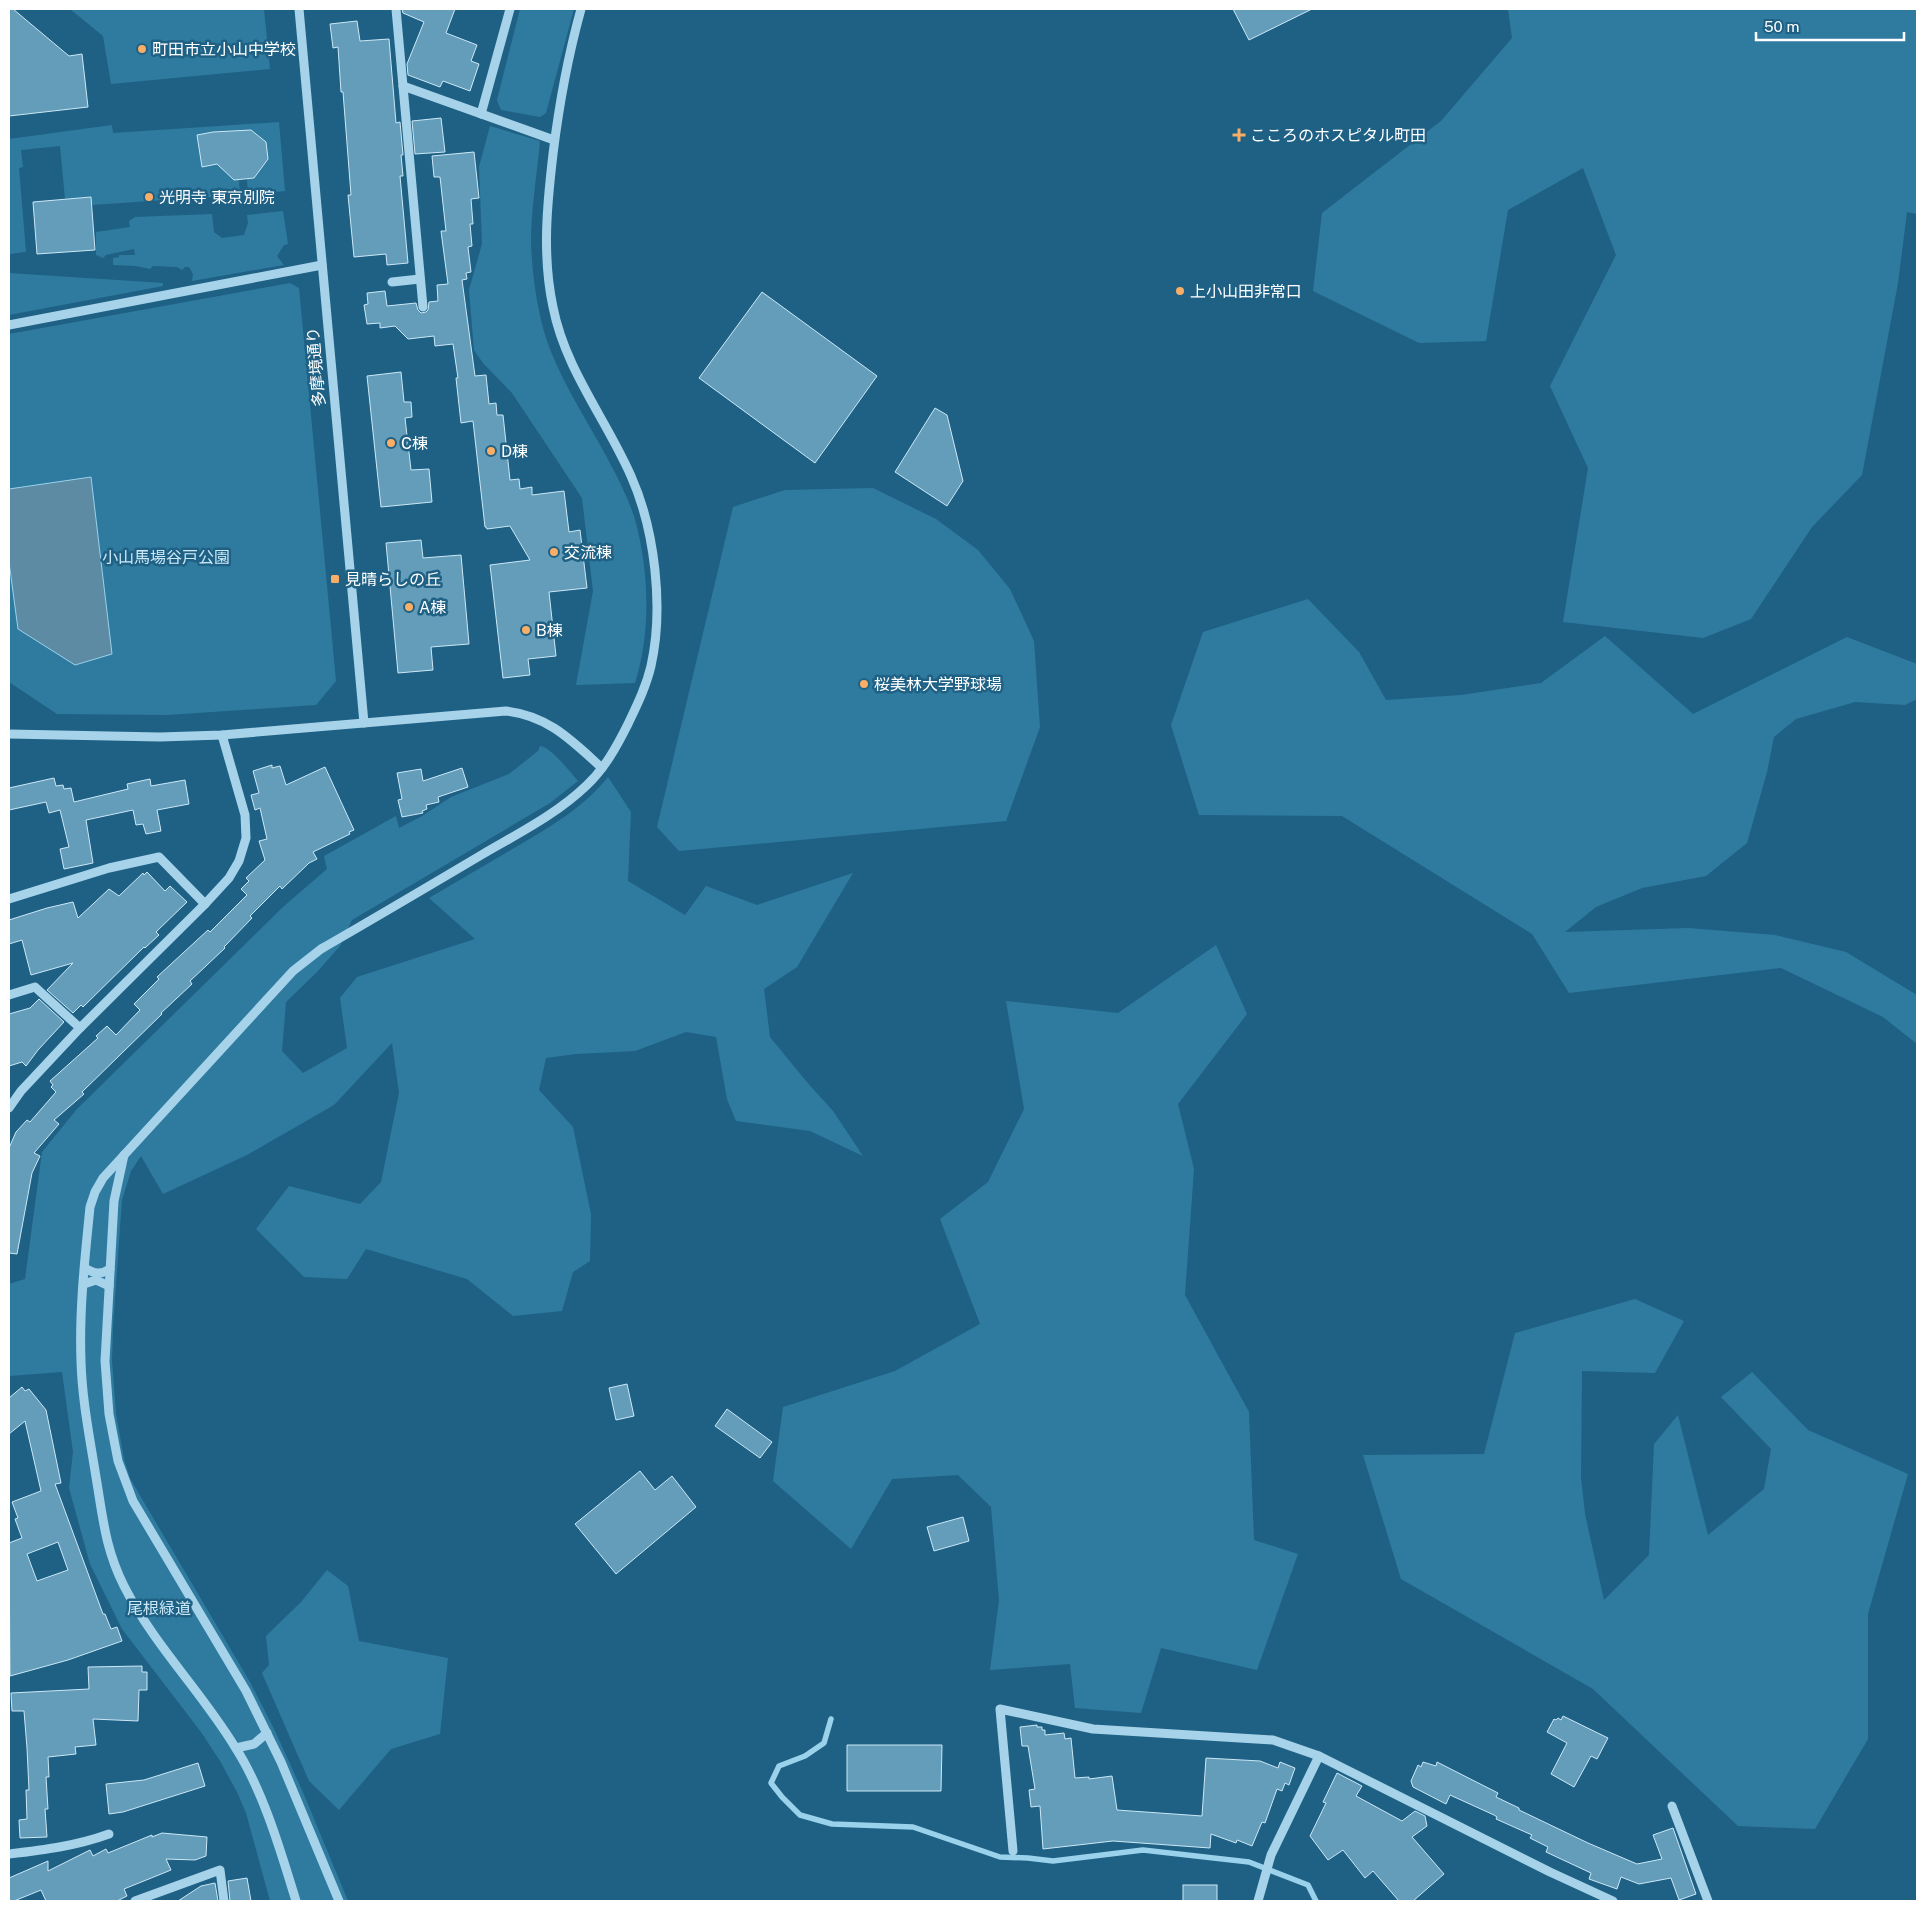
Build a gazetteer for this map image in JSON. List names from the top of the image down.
{
  "streets": {
    "street": ["多摩境通り"]
  },
  "parks": ["小山馬場谷戸公園", "尾根緑道"],
  "places": {
    "other": [
      "町田市立小山中学校",
      "光明寺 東京別院",
      "上小山田非常口",
      "C棟",
      "D棟",
      "交流棟",
      "A棟",
      "B棟",
      "桜美林大学野球場"
    ],
    "health": ["こころのホスピタル町田"],
    "transit": ["見晴らしの丘"]
  },
  "scale_bar": "50 m"
}
